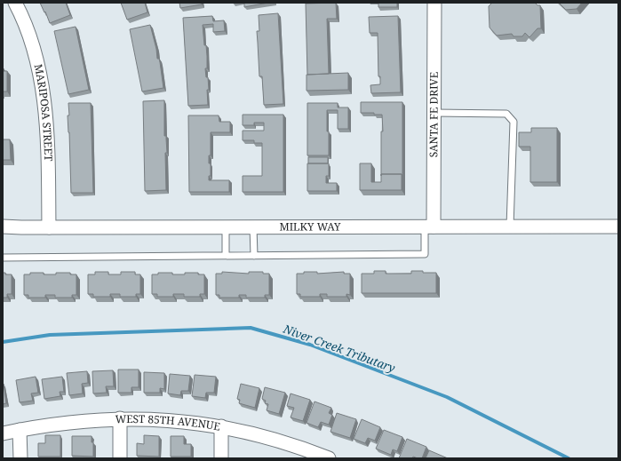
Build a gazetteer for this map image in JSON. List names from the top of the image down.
{
  "streets": {
    "street": [
      "MARIPOSA STREET",
      "SANTA FE DRIVE",
      "MILKY WAY",
      "WEST 85TH AVENUE"
    ]
  },
  "crossings": [
    ["MARIPOSA STREET", "MILKY WAY"],
    ["SANTA FE DRIVE", "MILKY WAY"]
  ],
  "water": ["Niver Creek Tributary"]
}
